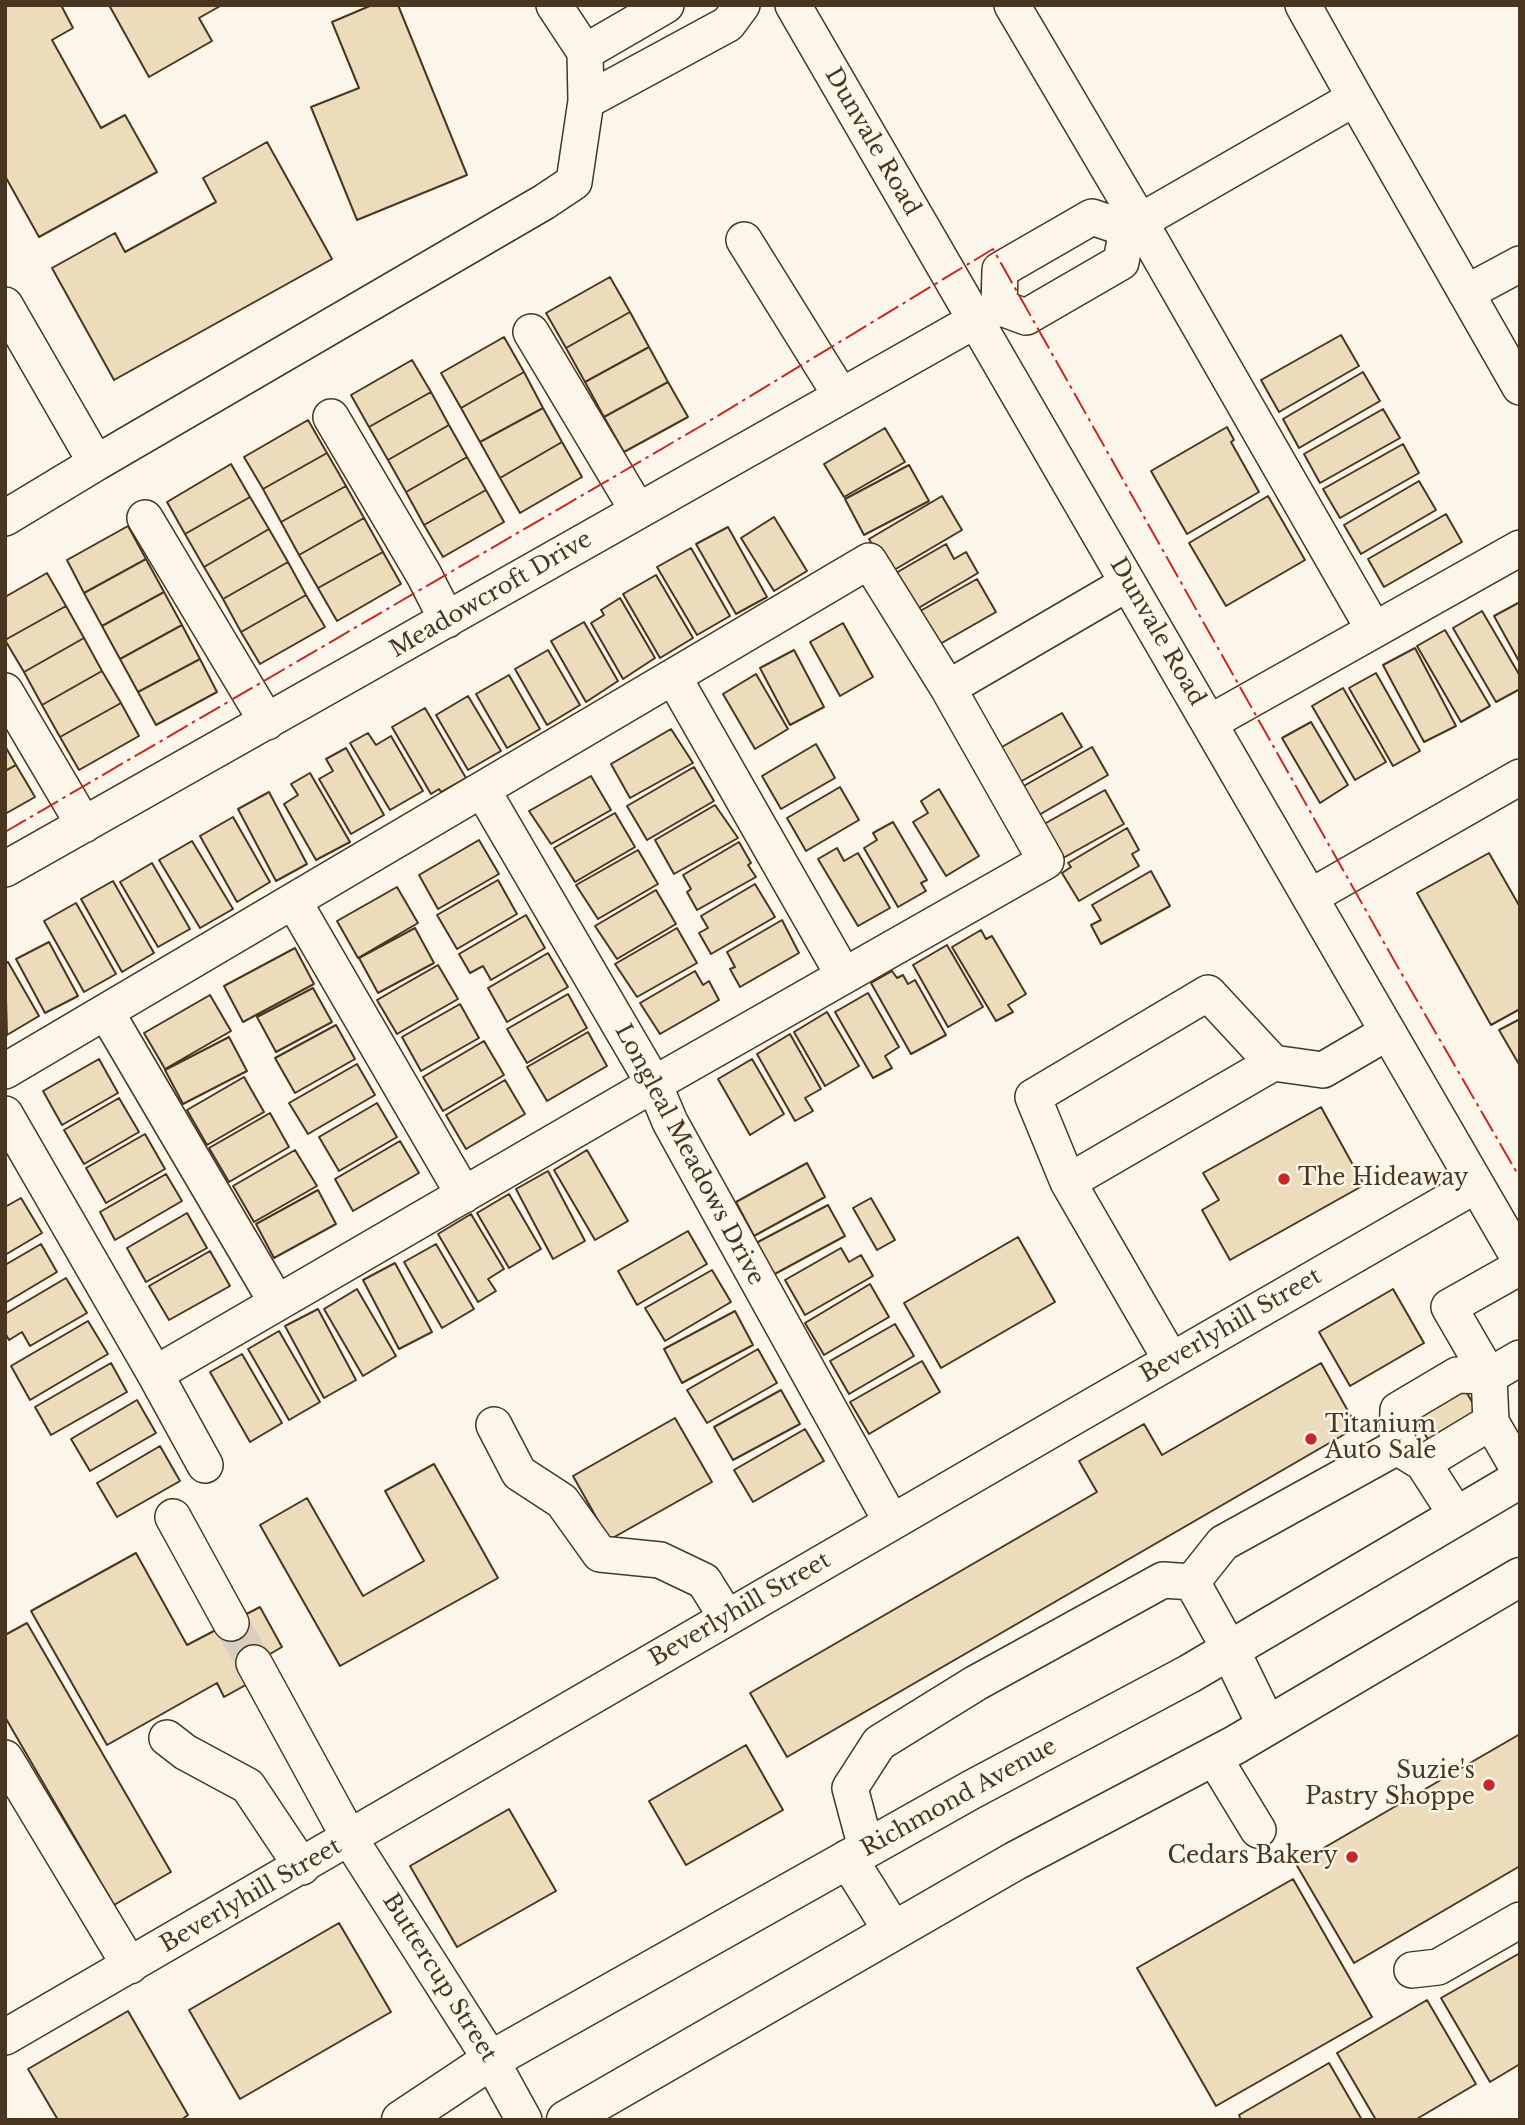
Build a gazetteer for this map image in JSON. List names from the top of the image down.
{
  "streets": {
    "main road": ["Richmond Avenue"],
    "street": [
      "Dunvale Road",
      "Meadowcroft Drive",
      "Longleal Meadows Drive",
      "Beverlyhill Street",
      "Buttercup Street"
    ]
  },
  "crossings": [
    ["Dunvale Road", "Meadowcroft Drive"],
    ["Dunvale Road", "Beverlyhill Street"],
    ["Longleal Meadows Drive", "Beverlyhill Street"],
    ["Beverlyhill Street", "Buttercup Street"],
    ["Richmond Avenue", "Buttercup Street"]
  ],
  "places": [
    "The Hideaway",
    "Titanium Auto Sale",
    "Suzie's Pastry Shoppe",
    "Cedars Bakery"
  ]
}
